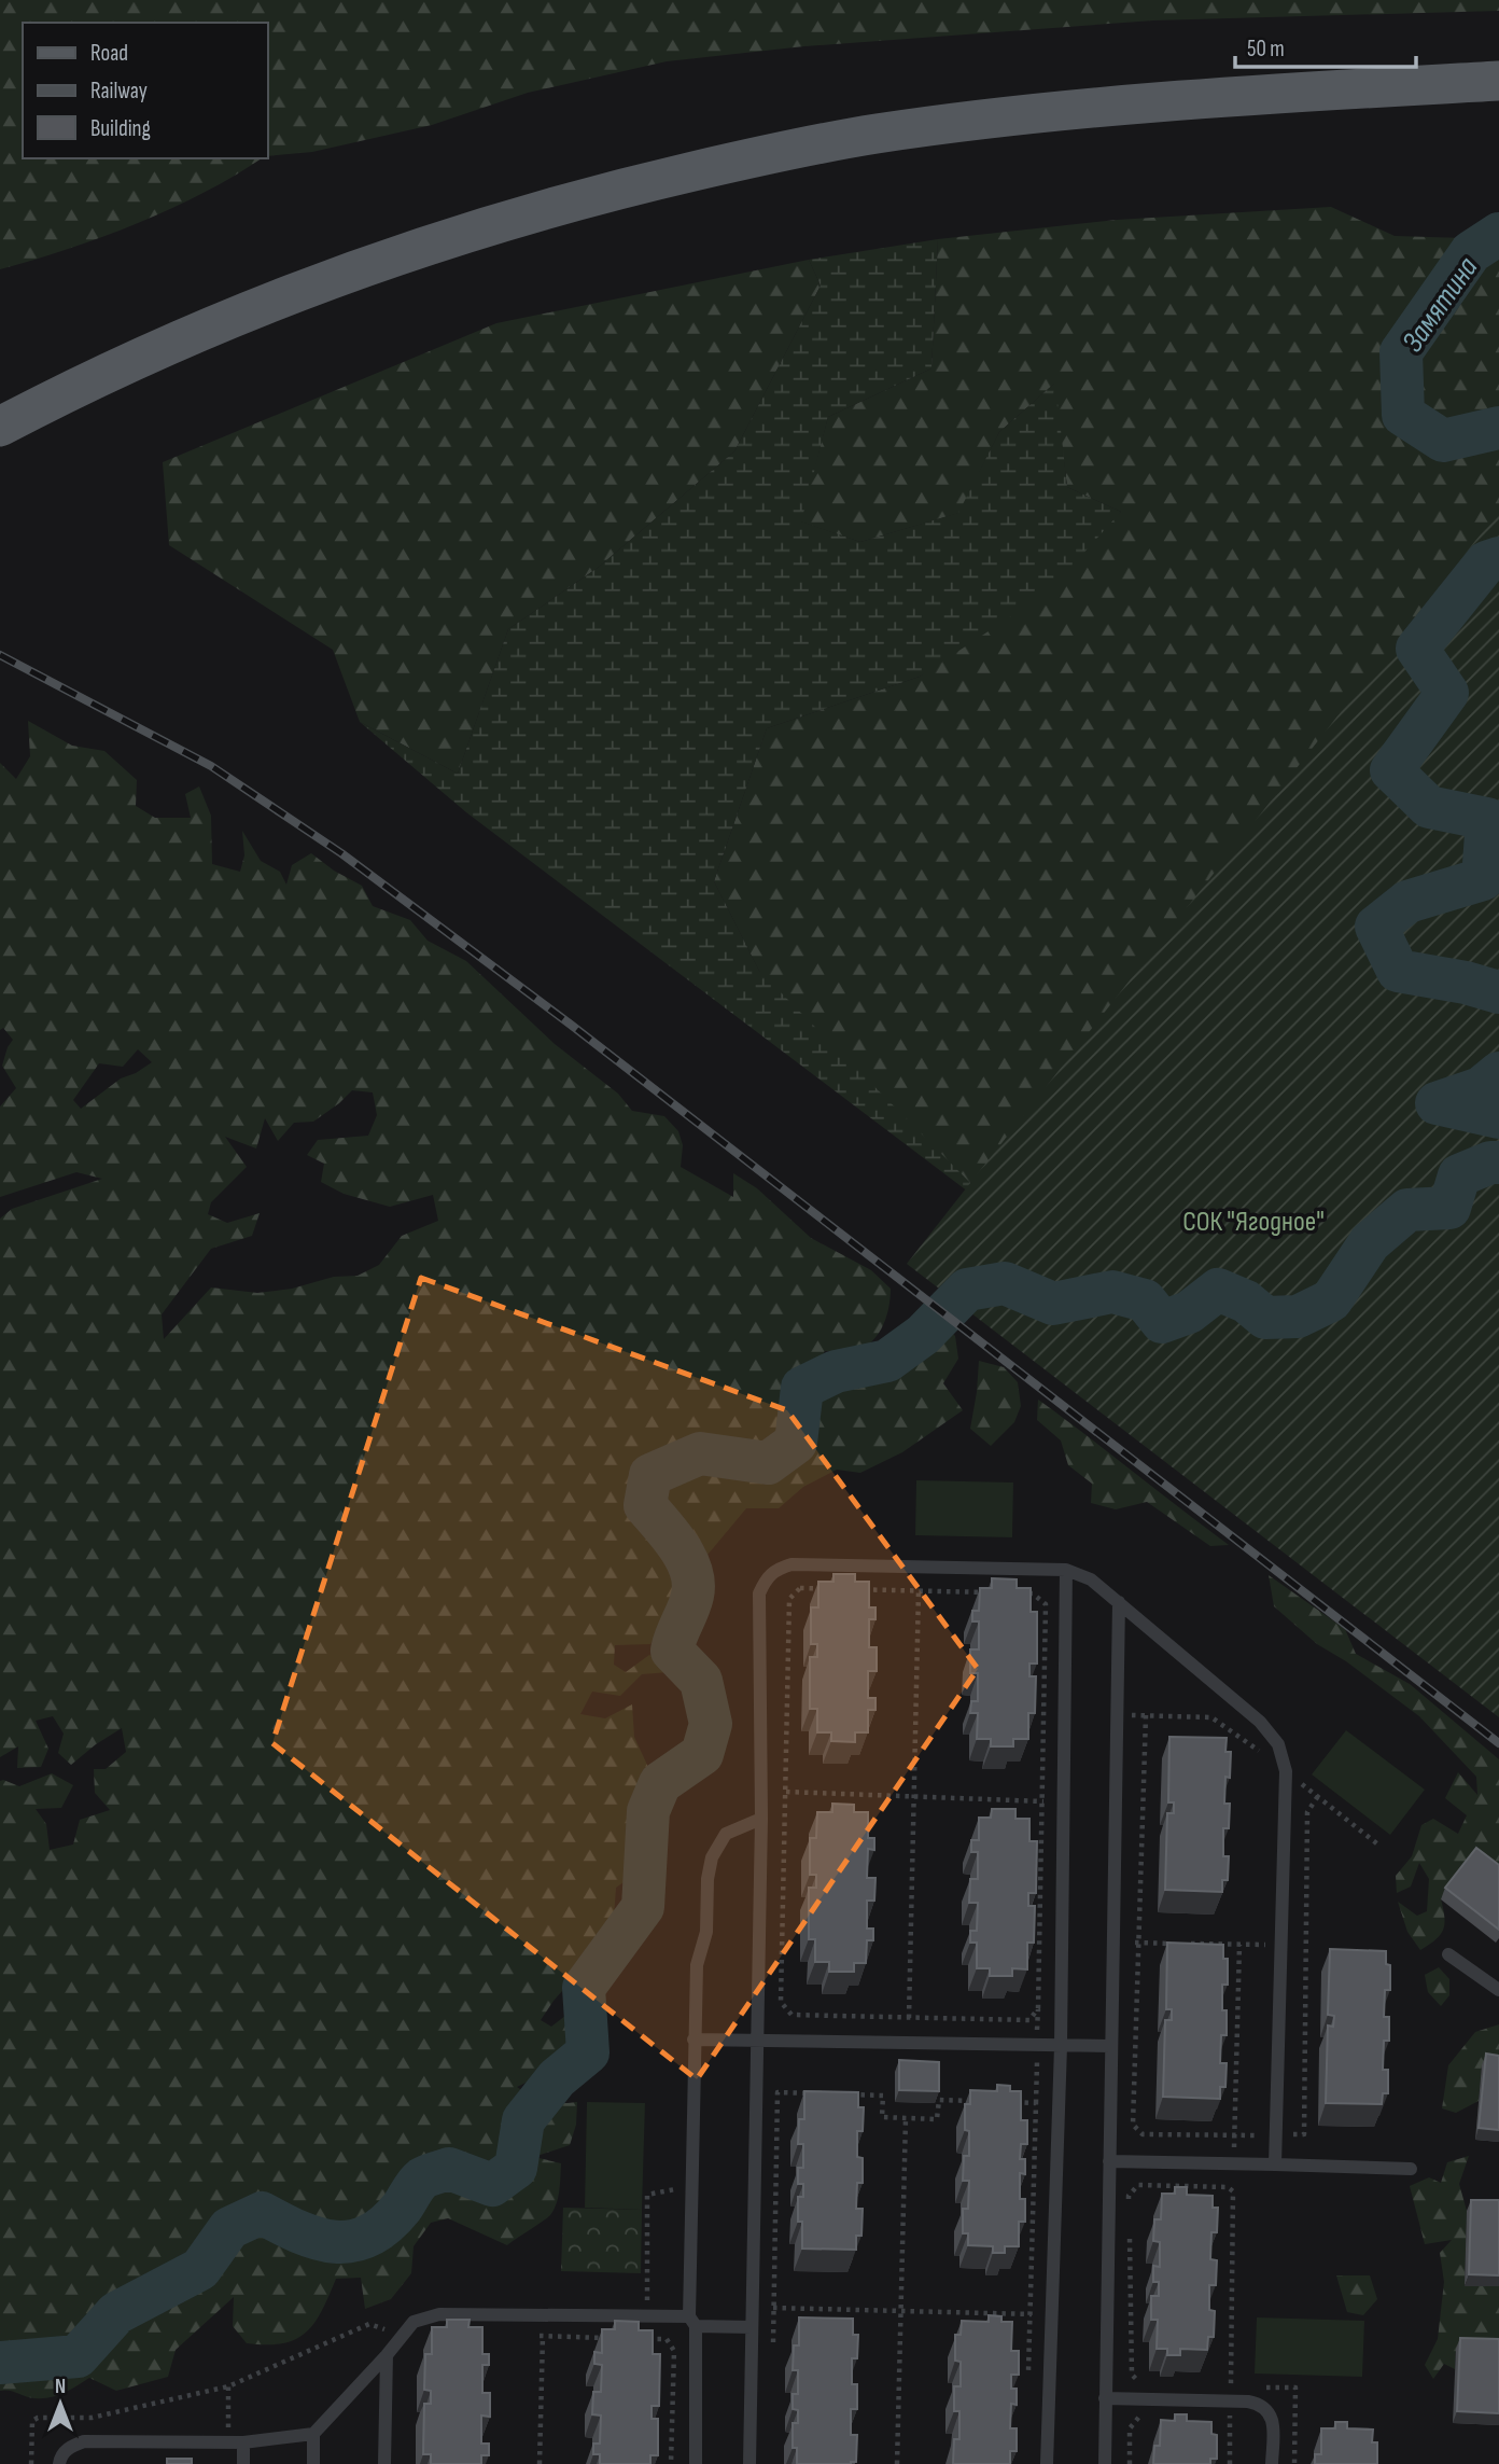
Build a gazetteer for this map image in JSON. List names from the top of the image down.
{
  "water": ["Замятина"],
  "parks": ["СОК \"Ягодное\""],
  "legend": ["Road", "Railway", "Building"],
  "scale_bar": "50 m",
  "north": "top"
}
